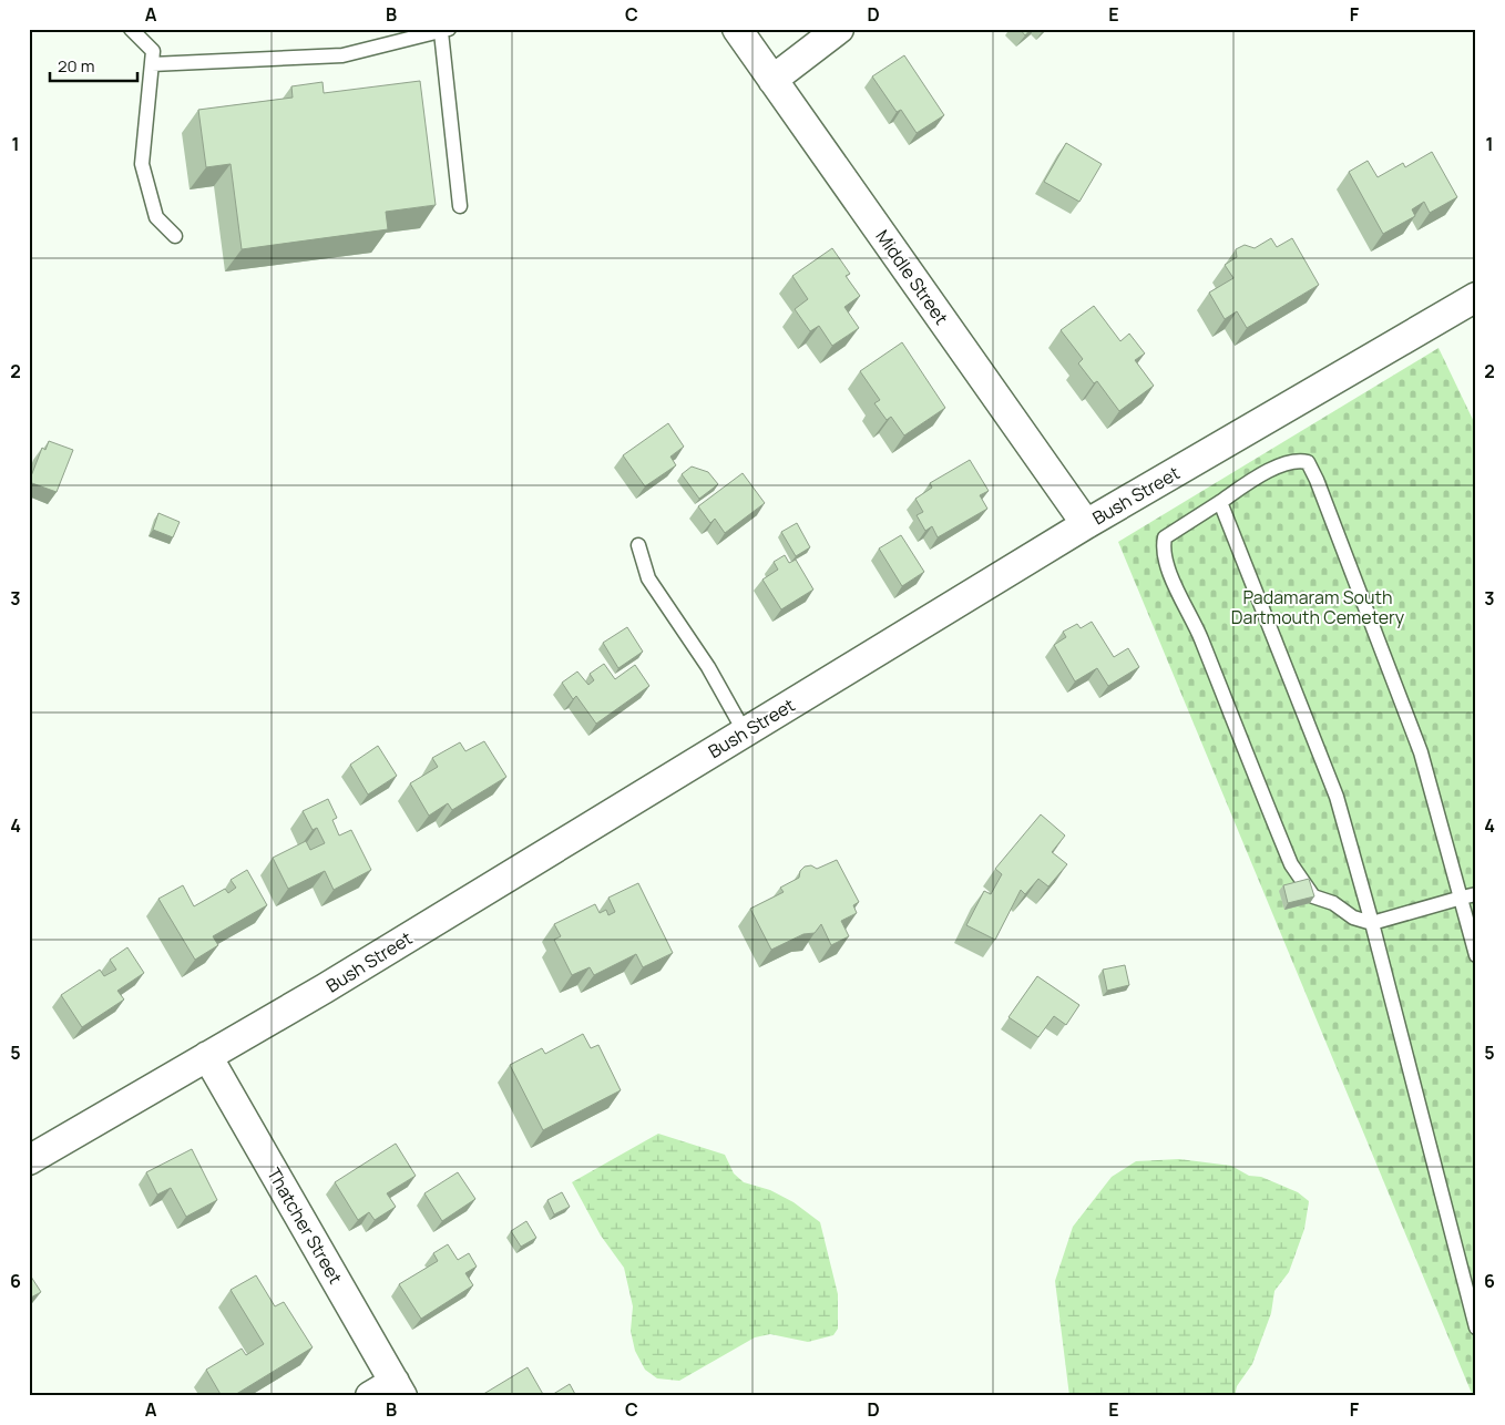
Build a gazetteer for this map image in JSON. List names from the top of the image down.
{
  "streets": {
    "street": ["Middle Street", "Bush Street", "Thatcher Street"]
  },
  "crossings": [
    ["Middle Street", "Bush Street"],
    ["Bush Street", "Thatcher Street"]
  ],
  "parks": ["Padamaram South Dartmouth Cemetery"],
  "scale_bar": "20 m",
  "grid": {
    "columns": [
      "A",
      "B",
      "C",
      "D",
      "E",
      "F"
    ],
    "rows": [
      "1",
      "2",
      "3",
      "4",
      "5",
      "6"
    ]
  }
}
